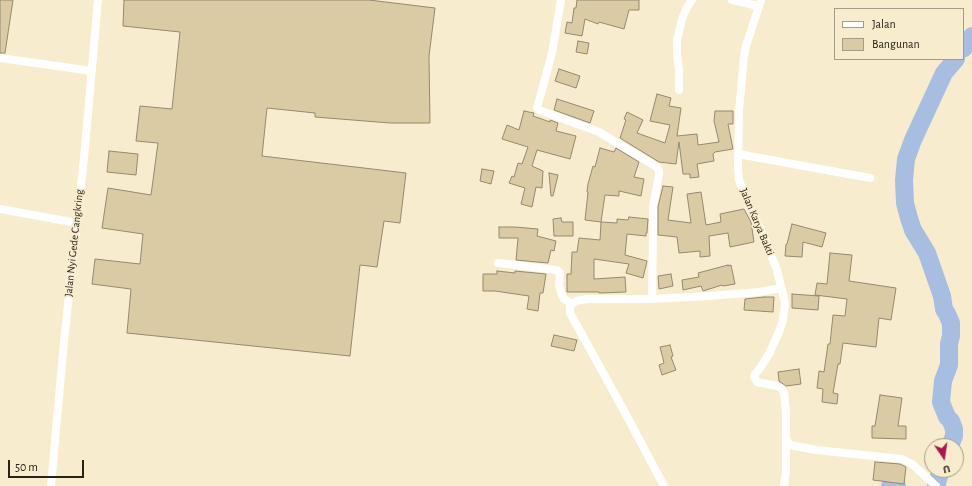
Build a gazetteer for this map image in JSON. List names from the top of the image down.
{
  "streets": {
    "street": ["Jalan Karya Bakti", "Jalan Nyi Gede Cangkring"]
  },
  "legend": ["Jalan", "Bangunan"],
  "scale_bar": "50 m",
  "north": "bottom"
}
